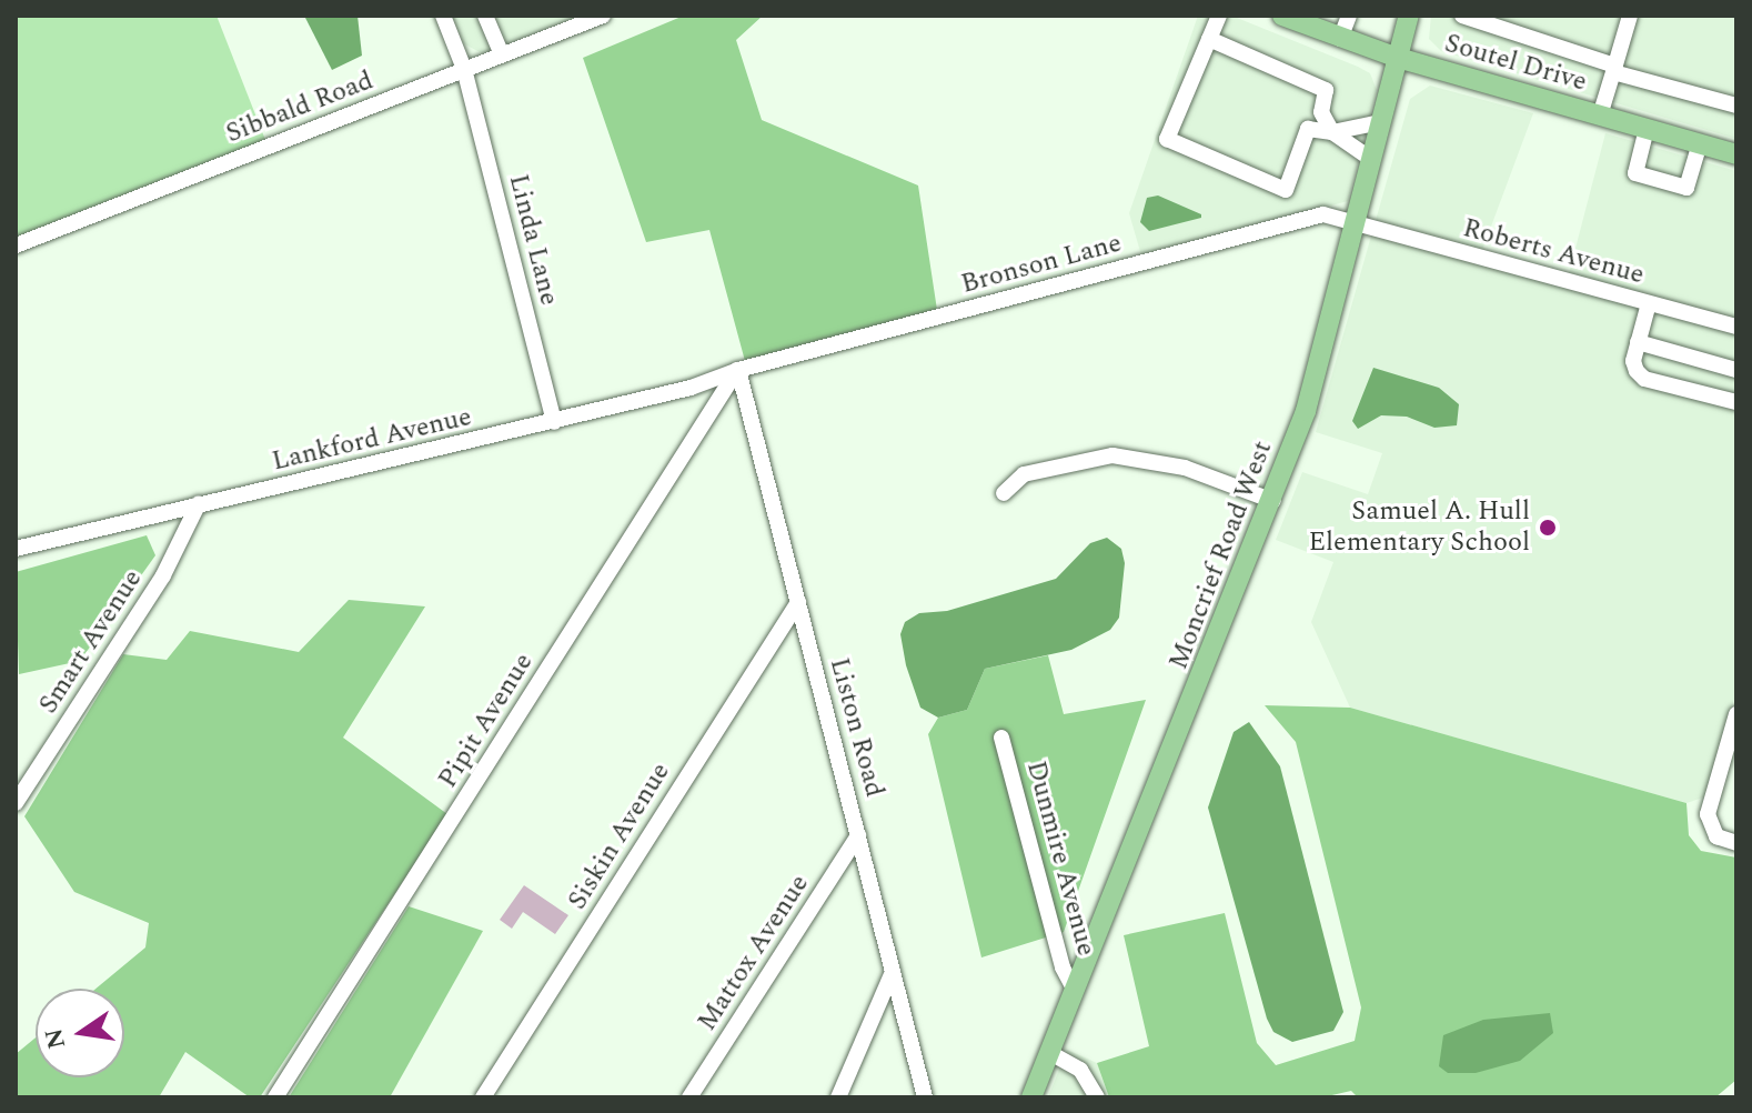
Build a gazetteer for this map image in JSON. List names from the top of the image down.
{
  "streets": {
    "main road": ["Soutel Drive", "Moncrief Road West"],
    "street": [
      "Sibbald Road",
      "Linda Lane",
      "Roberts Avenue",
      "Bronson Lane",
      "Lankford Avenue",
      "Smart Avenue",
      "Pipit Avenue",
      "Liston Road",
      "Siskin Avenue",
      "Dunmire Avenue",
      "Mattox Avenue"
    ]
  },
  "crossings": [
    ["Soutel Drive", "Moncrief Road West"],
    ["Sibbald Road", "Linda Lane"],
    ["Linda Lane", "Lankford Avenue"],
    ["Roberts Avenue", "Bronson Lane"],
    ["Roberts Avenue", "Moncrief Road West"],
    ["Bronson Lane", "Lankford Avenue"],
    ["Bronson Lane", "Moncrief Road West"],
    ["Bronson Lane", "Pipit Avenue"],
    ["Bronson Lane", "Liston Road"],
    ["Lankford Avenue", "Smart Avenue"],
    ["Lankford Avenue", "Pipit Avenue"],
    ["Lankford Avenue", "Liston Road"],
    ["Moncrief Road West", "Dunmire Avenue"],
    ["Pipit Avenue", "Liston Road"],
    ["Liston Road", "Siskin Avenue"],
    ["Liston Road", "Mattox Avenue"]
  ],
  "places": ["Samuel A. Hull Elementary School"],
  "north": "left"
}
